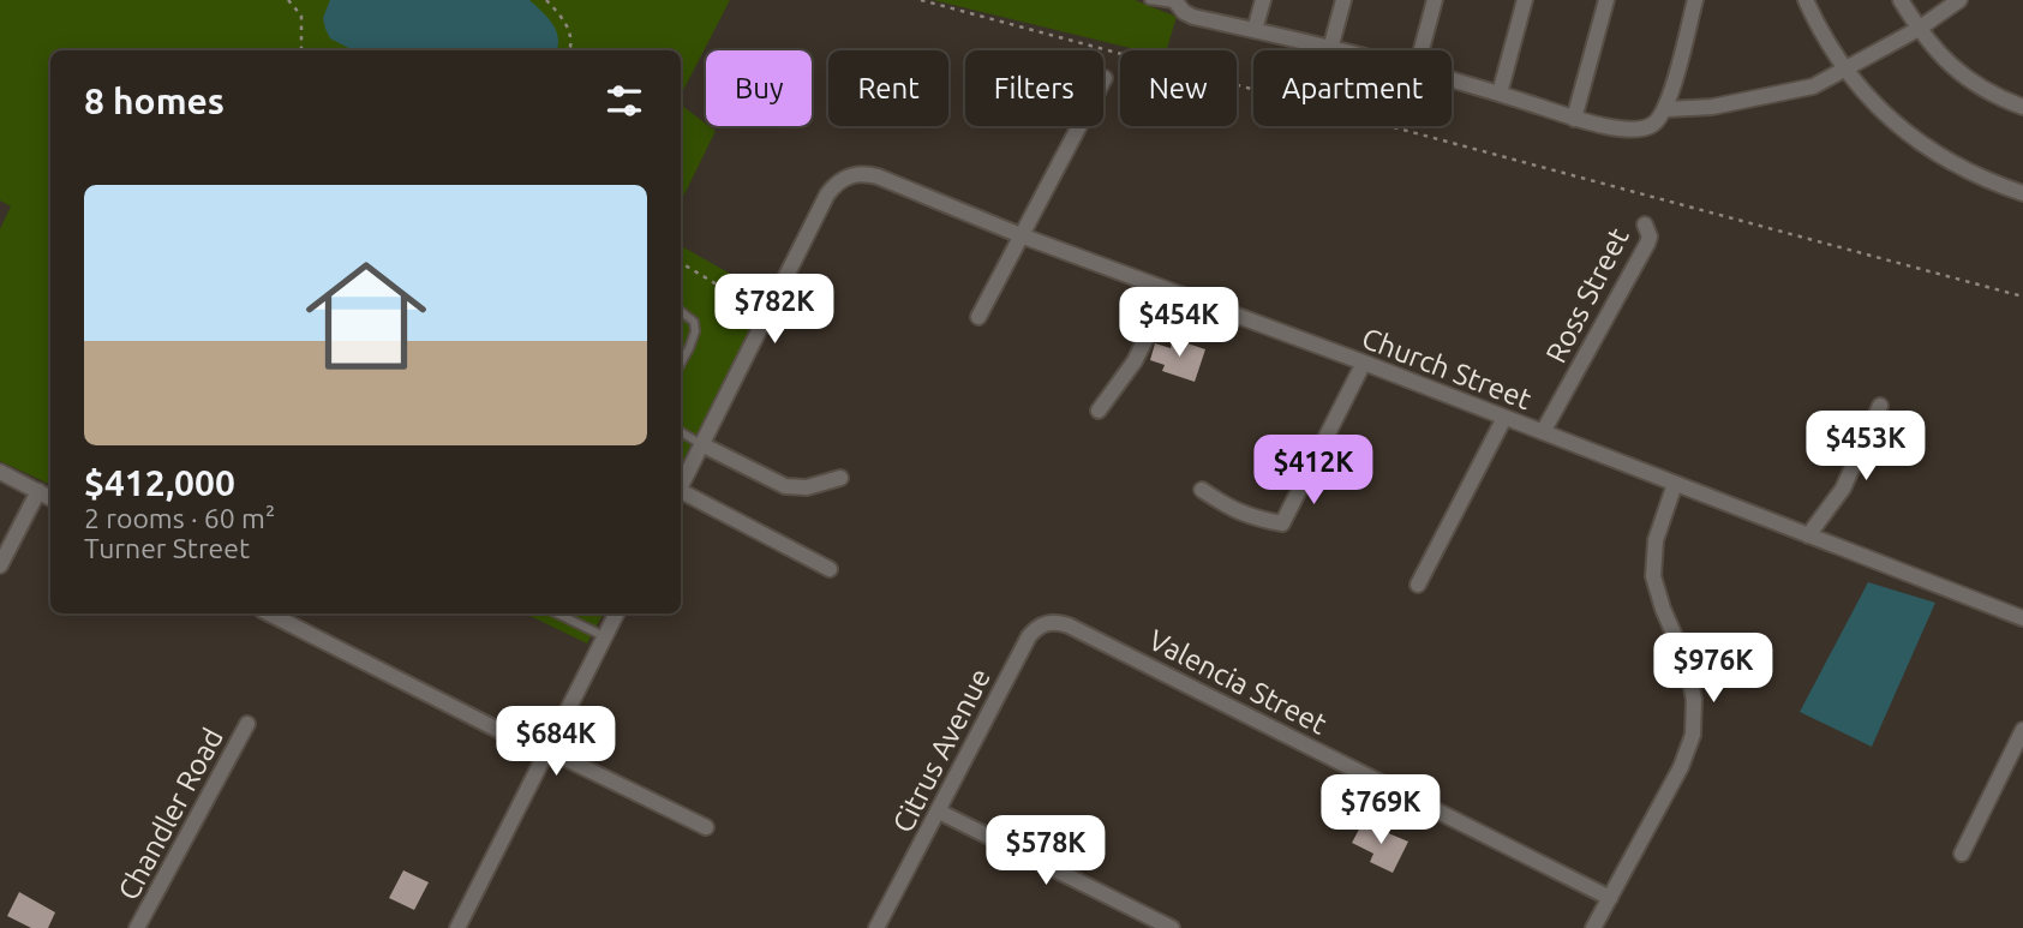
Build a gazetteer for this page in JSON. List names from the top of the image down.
{
  "streets": {
    "street": [
      "Ross Street",
      "Church Street",
      "Valencia Street",
      "Citrus Avenue",
      "Chandler Road"
    ]
  },
  "crossings": [
    ["Ross Street", "Church Street"],
    ["Valencia Street", "Citrus Avenue"]
  ],
  "page": {
    "chip": [
      "Buy",
      "Rent",
      "Filters",
      "New",
      "Apartment"
    ],
    "heading": "8 homes",
    "list": [
      {
        "name": "$412,000",
        "note": "2 rooms · 60 m² · Turner Street"
      }
    ],
    "price": [
      "$782K",
      "$454K",
      "$453K",
      "$412K",
      "$976K",
      "$684K",
      "$769K",
      "$578K"
    ]
  }
}
